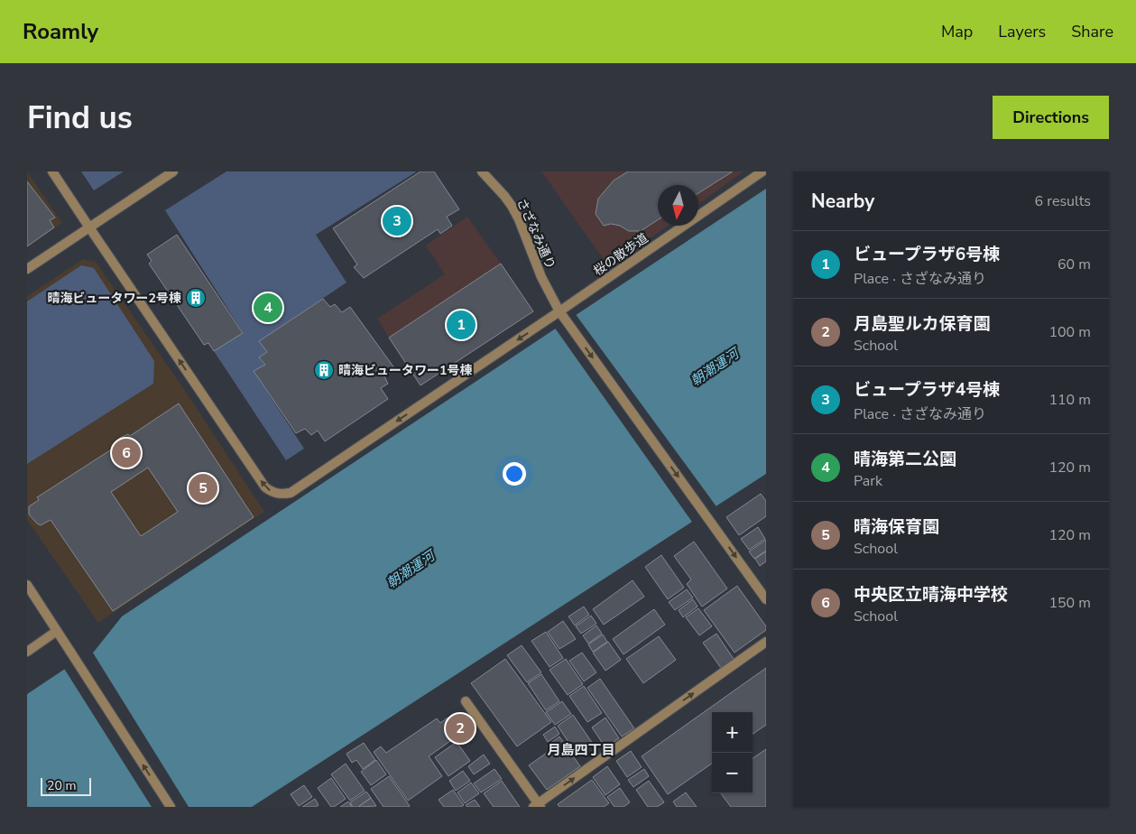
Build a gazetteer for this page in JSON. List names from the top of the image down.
{
  "streets": {
    "street": ["さざなみ通り", "桜の散歩道"]
  },
  "crossings": [
    ["さざなみ通り", "桜の散歩道"]
  ],
  "one_way": ["さざなみ通り"],
  "districts": ["月島四丁目"],
  "water": ["朝潮運河"],
  "places": {
    "building": ["晴海ビュータワー2号棟", "晴海ビュータワー1号棟"]
  },
  "scale_bar": "20 m",
  "north": "bottom",
  "page": {
    "header": "Roamly",
    "nav": ["Map", "Layers", "Share"],
    "buttons": "Directions",
    "title": "Find us",
    "heading": ["Nearby", "6 results"],
    "pins": [
      "3",
      "4",
      "1",
      "6",
      "5",
      "2"
    ],
    "list": [
      {
        "mark": "1",
        "name": "ビュープラザ6号棟",
        "note": "Place · さざなみ通り",
        "value": "60 m"
      },
      {
        "mark": "2",
        "name": "月島聖ルカ保育園",
        "note": "School",
        "value": "100 m"
      },
      {
        "mark": "3",
        "name": "ビュープラザ4号棟",
        "note": "Place · さざなみ通り",
        "value": "110 m"
      },
      {
        "mark": "4",
        "name": "晴海第二公園",
        "note": "Park",
        "value": "120 m"
      },
      {
        "mark": "5",
        "name": "晴海保育園",
        "note": "School",
        "value": "120 m"
      },
      {
        "mark": "6",
        "name": "中央区立晴海中学校",
        "note": "School",
        "value": "150 m"
      }
    ],
    "map_buttons": ["+", "−"],
    "scale": "20 m"
  }
}
